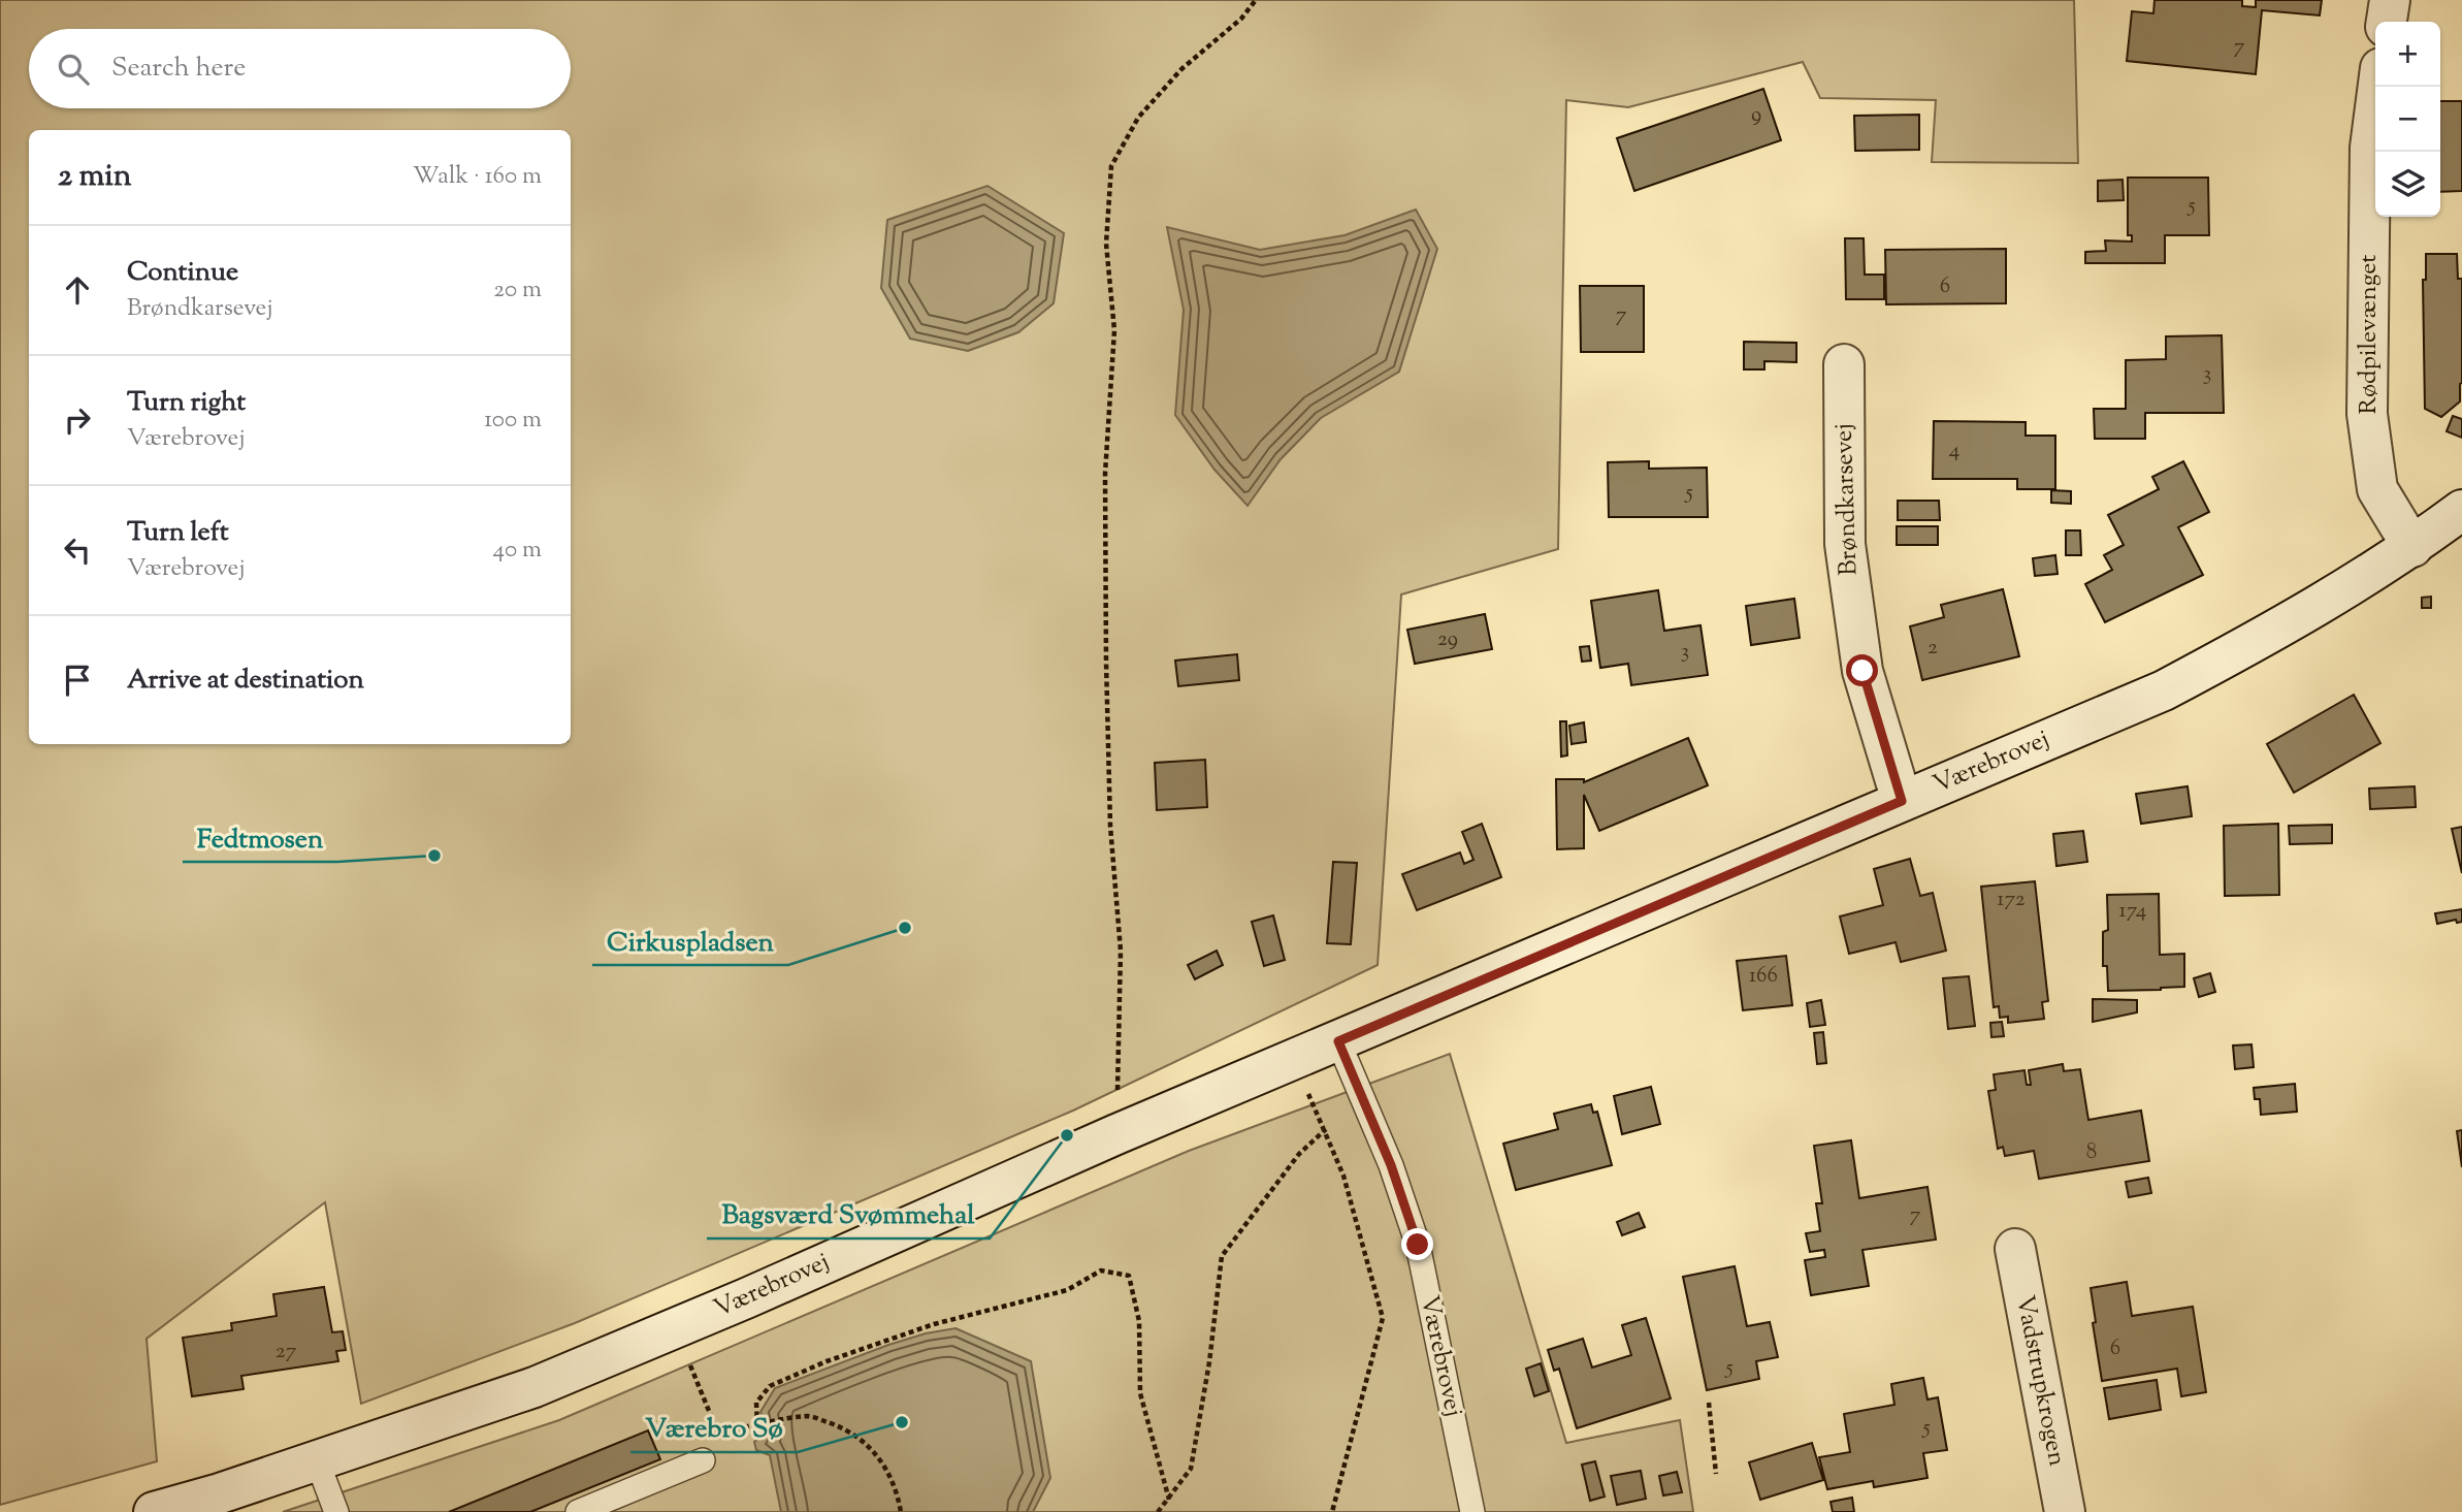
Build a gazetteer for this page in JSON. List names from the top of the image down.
{
  "streets": {
    "street": [
      "Rødpilevænget",
      "Brøndkarsevej",
      "Værebrovej",
      "Vadstrupkrogen"
    ]
  },
  "crossings": [
    ["Rødpilevænget", "Værebrovej"],
    ["Brøndkarsevej", "Værebrovej"]
  ],
  "places": [
    "Fedtmosen",
    "Cirkuspladsen",
    "Bagsværd Svømmehal",
    "Værebro Sø"
  ],
  "house_numbers": [
    "7",
    "9",
    "5",
    "6",
    "7",
    "3",
    "4",
    "5",
    "29",
    "2",
    "3",
    "172",
    "174",
    "166",
    "8",
    "7",
    "6",
    "27",
    "5",
    "5"
  ],
  "page": {
    "map_buttons": ["+", "−"],
    "search": "Search here",
    "heading": ["2 min", "Walk · 160 m"],
    "list": [
      ["Continue", "Brøndkarsevej", "20 m"],
      ["Turn right", "Værebrovej", "100 m"],
      ["Turn left", "Værebrovej", "40 m"],
      "Arrive at destination"
    ]
  }
}
